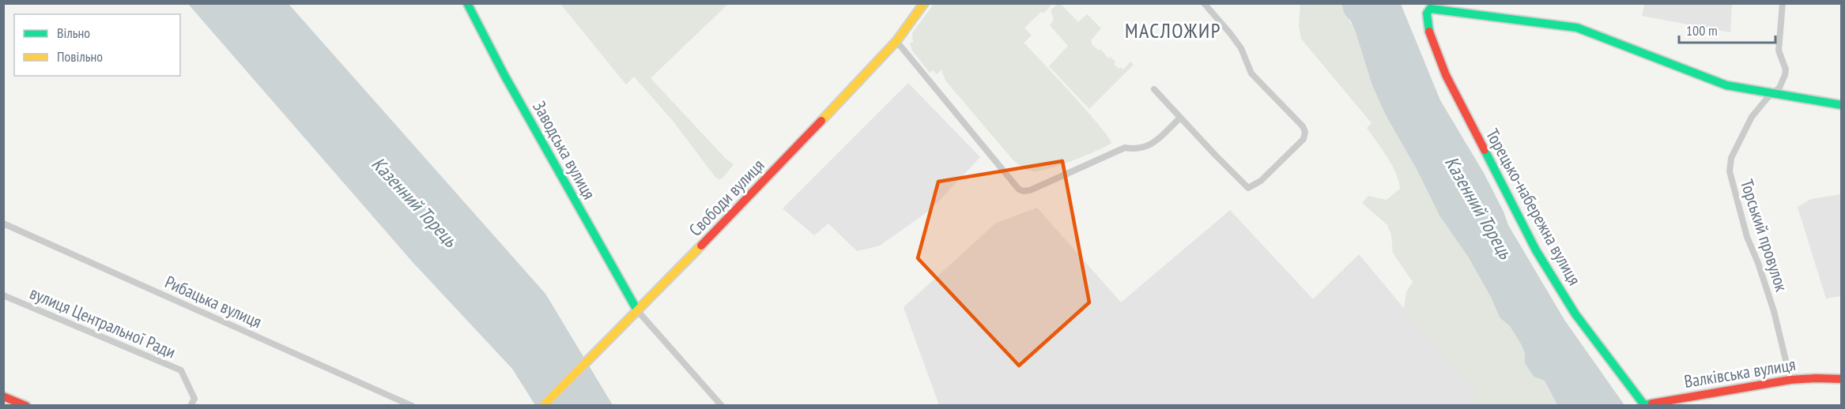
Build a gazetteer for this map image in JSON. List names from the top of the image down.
{
  "streets": {
    "street": [
      "Заводська вулиця",
      "Свободи вулиця",
      "Торецько-набережна вулиця",
      "Торський провулок",
      "Рибацька вулиця",
      "вулиця Центральної Ради",
      "Валківська вулиця"
    ]
  },
  "crossings": [
    ["Заводська вулиця", "Свободи вулиця"],
    ["Торецько-набережна вулиця", "Торський провулок"],
    ["Торецько-набережна вулиця", "Валківська вулиця"],
    ["Торський провулок", "Валківська вулиця"]
  ],
  "districts": ["МАСЛОЖИР"],
  "water": ["Казенний Торець"],
  "legend": ["Вільно", "Повільно"],
  "scale_bar": "100 m"
}
